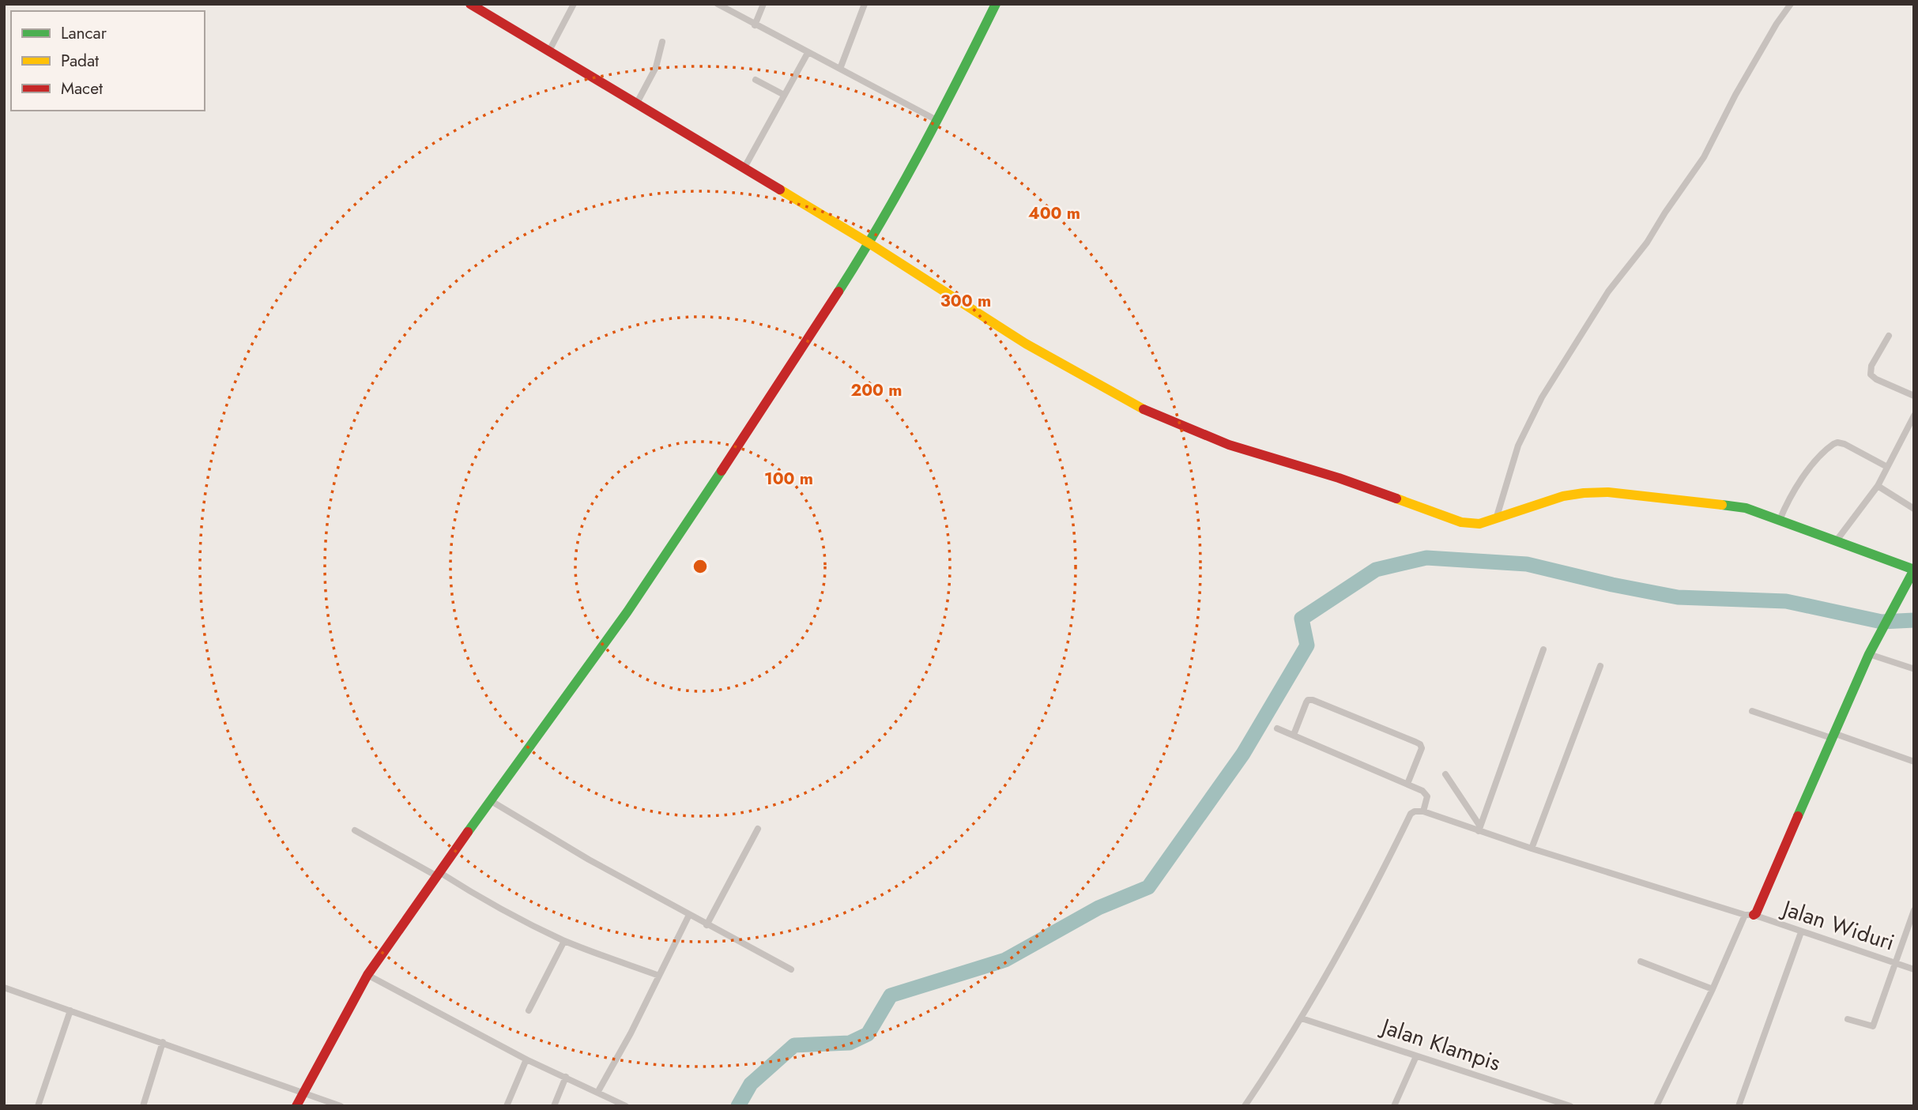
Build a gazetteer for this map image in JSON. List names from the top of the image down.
{
  "streets": {
    "street": ["Jalan Widuri", "Jalan Klampis"]
  },
  "legend": ["Lancar", "Padat", "Macet"],
  "rings": [
    "400 m",
    "300 m",
    "200 m",
    "100 m"
  ]
}
